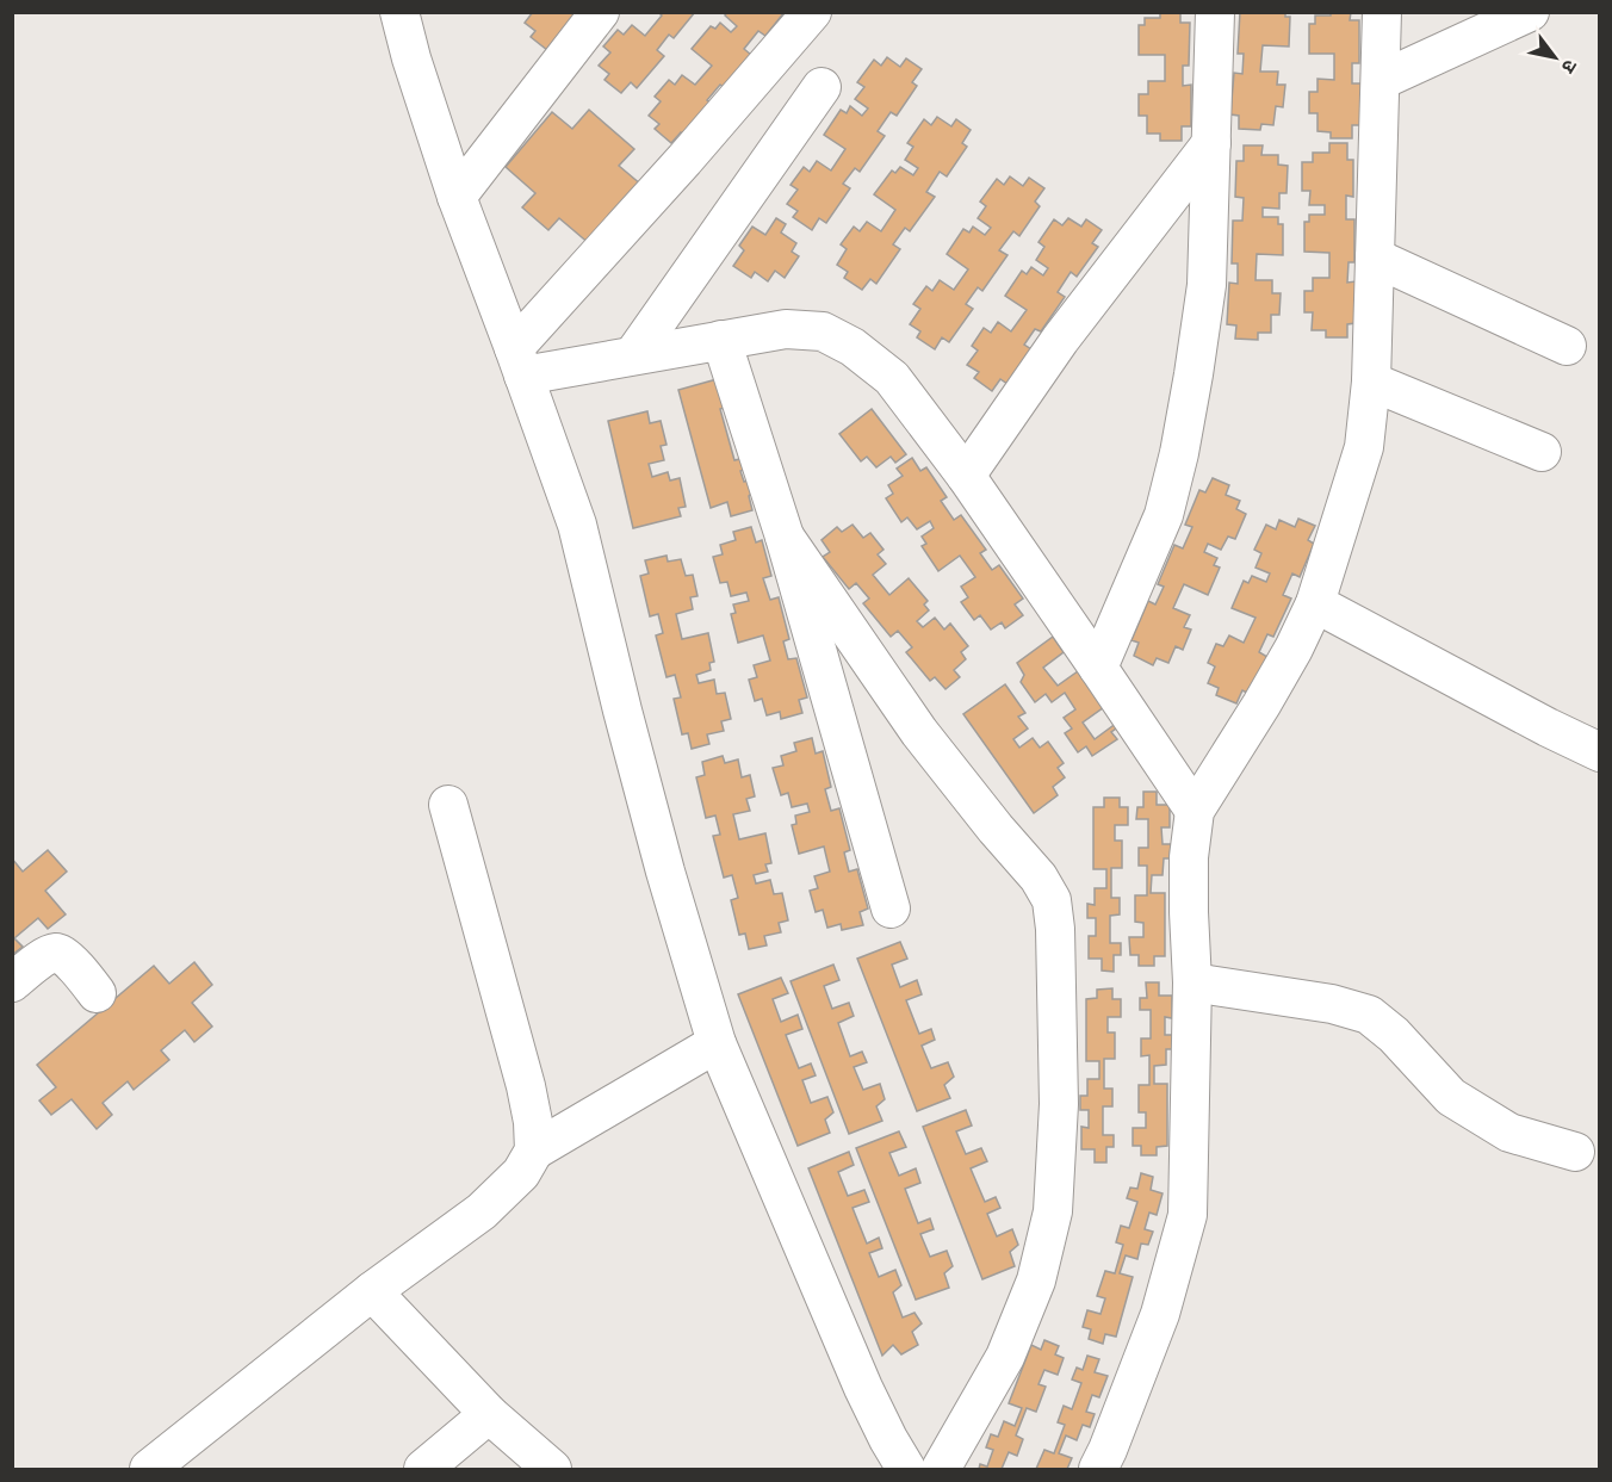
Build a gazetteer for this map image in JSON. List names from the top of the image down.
{
  "north": "bottom right"
}
